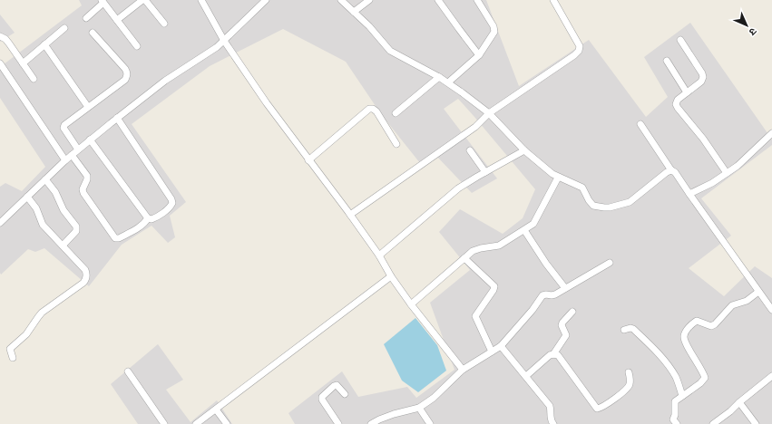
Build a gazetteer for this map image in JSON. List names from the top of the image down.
{
  "north": "bottom right"
}
